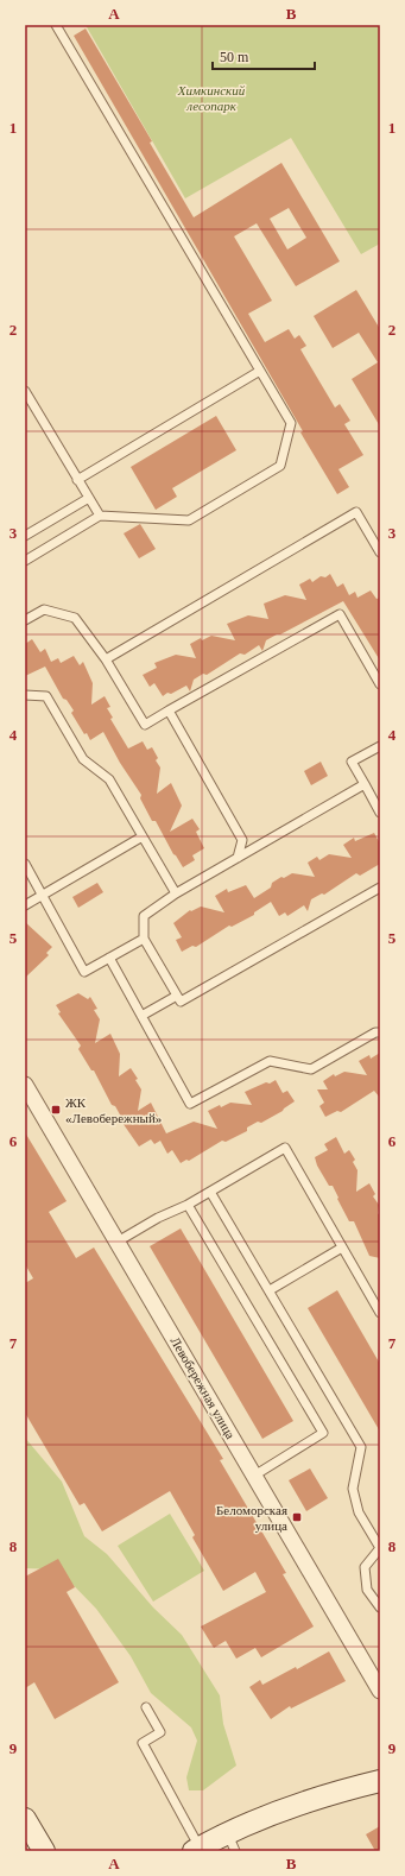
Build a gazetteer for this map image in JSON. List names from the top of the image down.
{
  "streets": {
    "street": ["Левобережная улица"]
  },
  "parks": ["Химкинский лесопарк"],
  "places": {
    "transit": ["ЖК «Левобережный»", "Беломорская улица"]
  },
  "scale_bar": "50 m",
  "grid": {
    "columns": ["A", "B"],
    "rows": [
      "1",
      "2",
      "3",
      "4",
      "5",
      "6",
      "7",
      "8",
      "9"
    ]
  }
}
